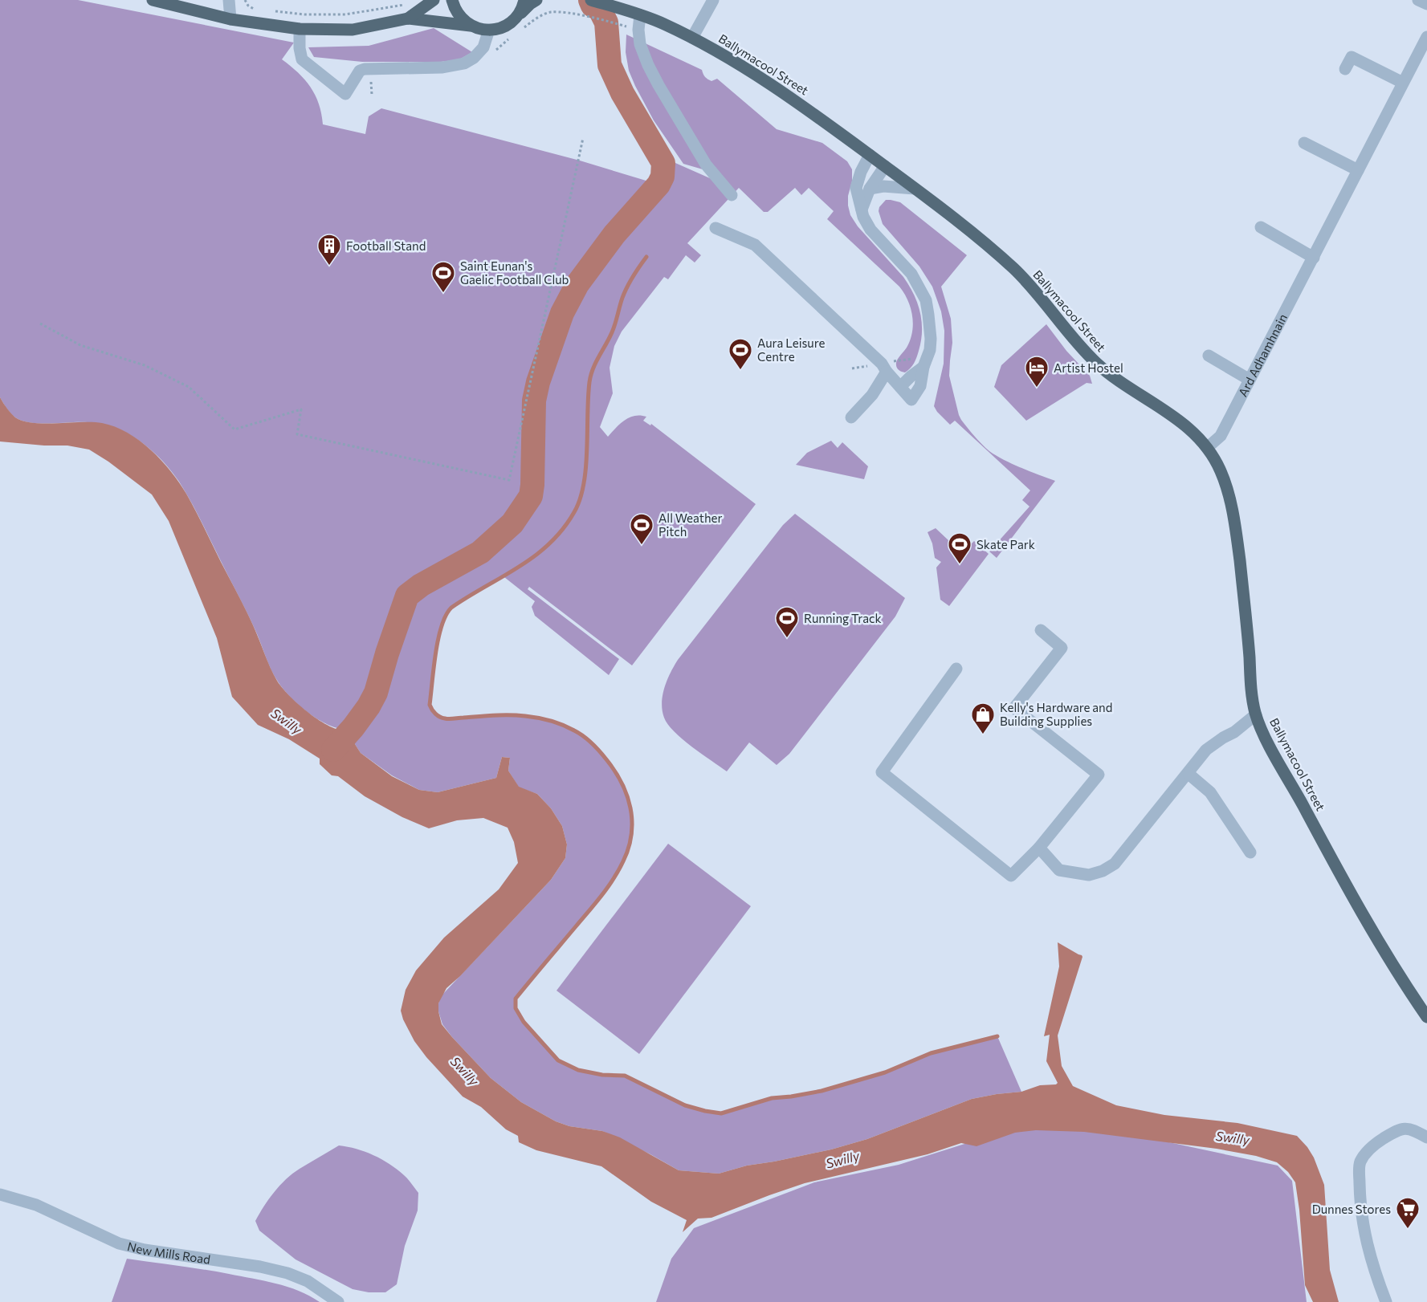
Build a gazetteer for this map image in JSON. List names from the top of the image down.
{
  "streets": {
    "main road": ["Ballymacool Street"],
    "street": ["Ard Adhamhnain", "New Mills Road"]
  },
  "crossings": [
    ["Ballymacool Street", "Ard Adhamhnain"]
  ],
  "water": ["Swilly"],
  "places": {
    "building": ["Football Stand"],
    "sports": [
      "Saint Eunan's Gaelic Football Club",
      "Aura Leisure Centre",
      "All Weather Pitch",
      "Skate Park",
      "Running Track"
    ],
    "hotel": ["Artist Hostel"],
    "shop": ["Kelly's Hardware and Building Supplies"],
    "supermarket": ["Dunnes Stores"]
  }
}
